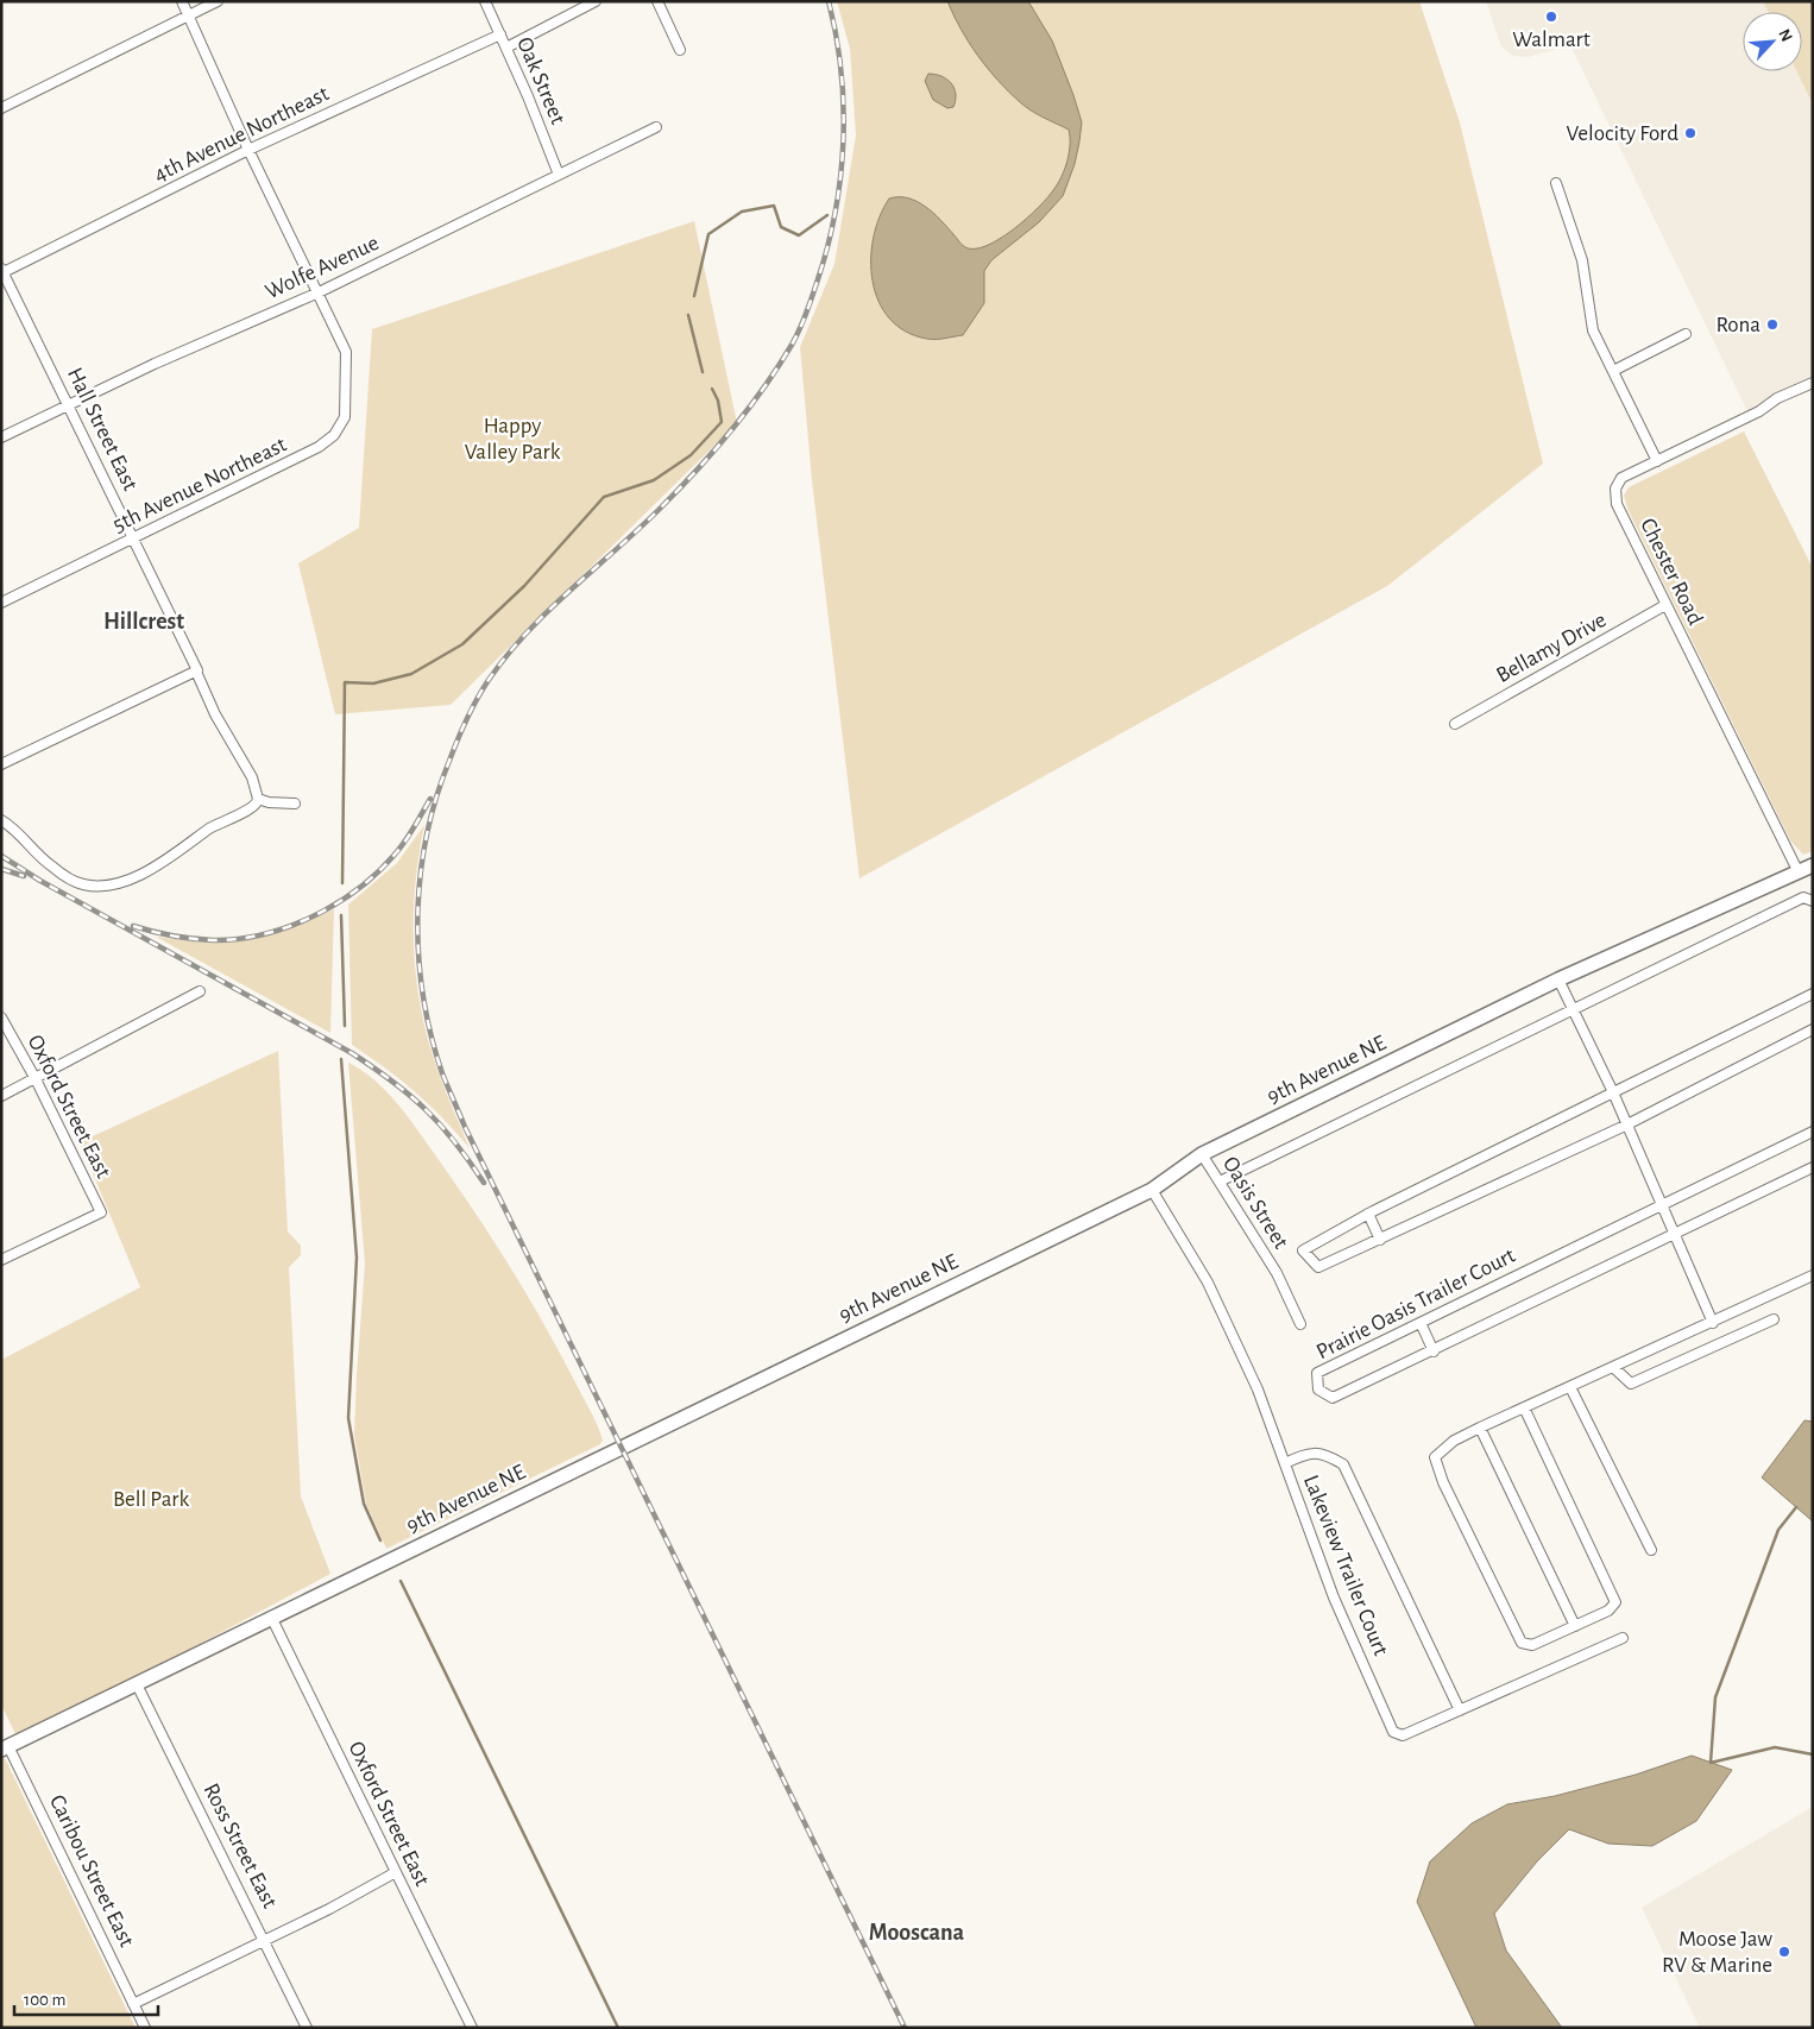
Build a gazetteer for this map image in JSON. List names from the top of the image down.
{
  "streets": {
    "street": [
      "Oak Street",
      "4th Avenue Northeast",
      "Wolfe Avenue",
      "Hall Street East",
      "5th Avenue Northeast",
      "Chester Road",
      "Bellamy Drive",
      "9th Avenue NE",
      "Oxford Street East",
      "Oasis Street",
      "Prairie Oasis Trailer Court",
      "Lakeview Trailer Court",
      "Ross Street East",
      "Caribou Street East"
    ]
  },
  "crossings": [
    ["Oak Street", "4th Avenue Northeast"],
    ["Oak Street", "Wolfe Avenue"],
    ["4th Avenue Northeast", "Hall Street East"],
    ["Wolfe Avenue", "Hall Street East"],
    ["Wolfe Avenue", "5th Avenue Northeast"],
    ["Hall Street East", "5th Avenue Northeast"],
    ["Chester Road", "Bellamy Drive"],
    ["Chester Road", "9th Avenue NE"],
    ["9th Avenue NE", "Oxford Street East"],
    ["9th Avenue NE", "Oasis Street"],
    ["9th Avenue NE", "Lakeview Trailer Court"],
    ["9th Avenue NE", "Ross Street East"],
    ["9th Avenue NE", "Caribou Street East"]
  ],
  "districts": ["Hillcrest", "Mooscana"],
  "parks": ["Happy Valley Park", "Bell Park"],
  "places": [
    "Walmart",
    "Velocity Ford",
    "Rona",
    "Moose Jaw RV & Marine"
  ],
  "scale_bar": "100 m",
  "north": "top right"
}
